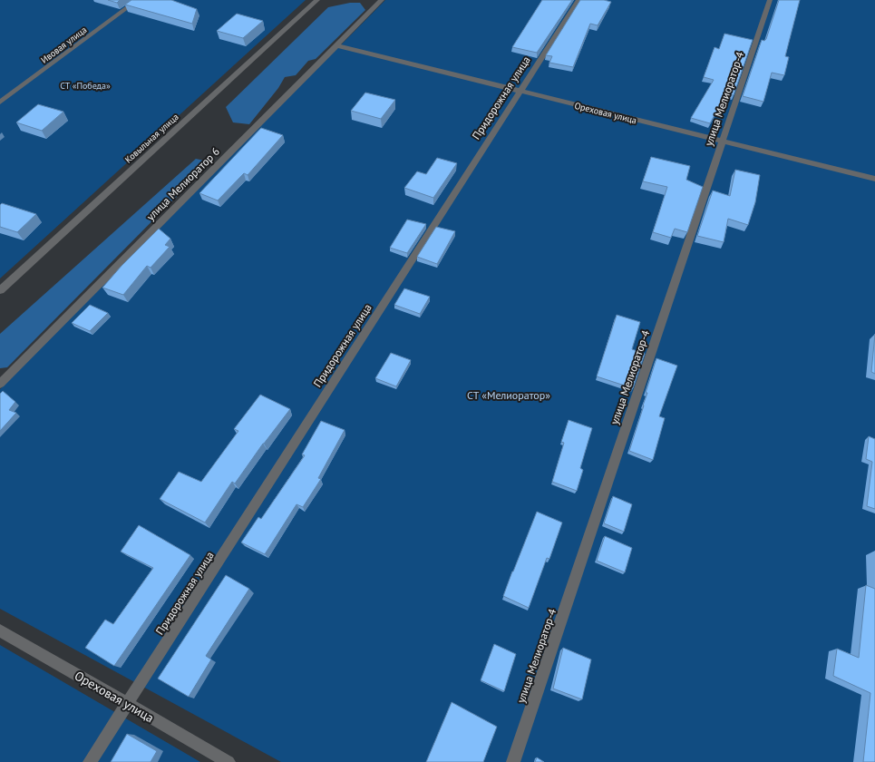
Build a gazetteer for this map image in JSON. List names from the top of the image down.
{
  "streets": {
    "street": [
      "Ивовая улица",
      "Придорожная улица",
      "улица Мелиоратор-4",
      "Ореховая улица",
      "Ковыльная улица",
      "улица Мелиоратор 6"
    ]
  },
  "crossings": [
    ["Придорожная улица", "Ореховая улица"],
    ["улица Мелиоратор-4", "Ореховая улица"],
    ["Ореховая улица", "улица Мелиоратор 6"]
  ],
  "parks": ["СТ «Победа»", "СТ «Мелиоратор»"]
}
